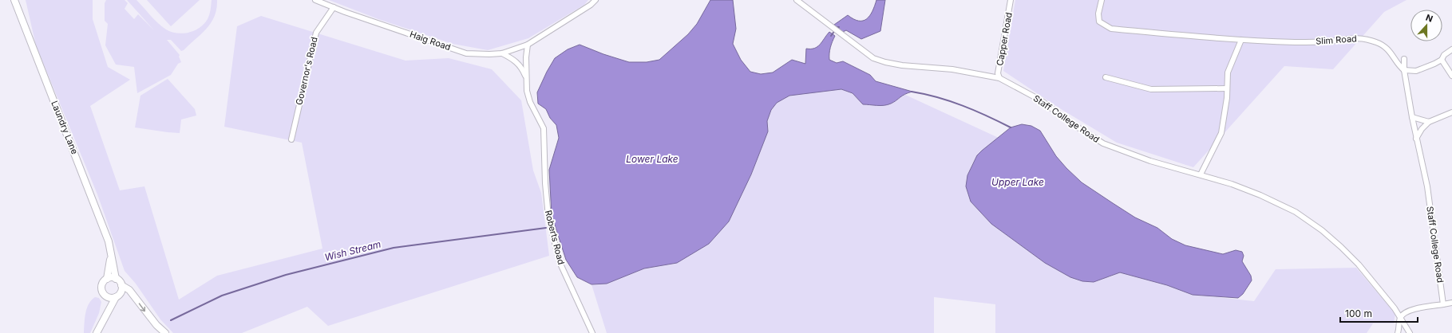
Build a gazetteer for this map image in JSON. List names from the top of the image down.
{
  "streets": {
    "street": [
      "Capper Road",
      "Slim Road",
      "Haig Road",
      "Governor's Road",
      "Staff College Road",
      "Laundry Lane",
      "Roberts Road"
    ]
  },
  "crossings": [
    ["Capper Road", "Staff College Road"],
    ["Slim Road", "Staff College Road"],
    ["Haig Road", "Governor's Road"]
  ],
  "water": ["Lower Lake", "Upper Lake", "Wish Stream"],
  "scale_bar": "100 m",
  "north": "top"
}
